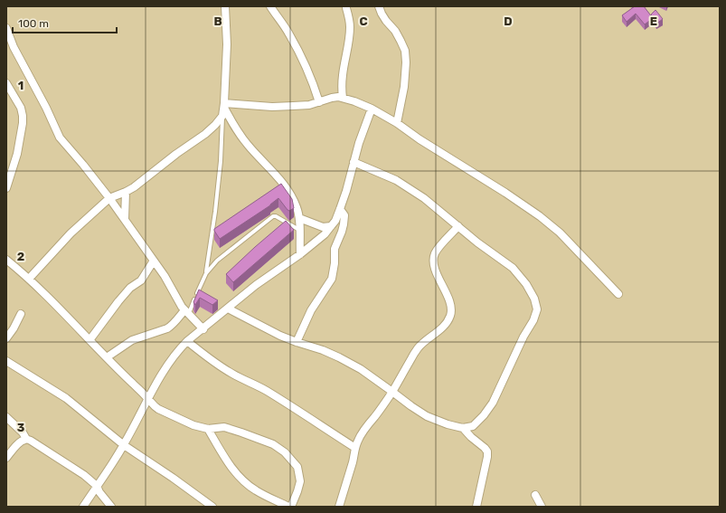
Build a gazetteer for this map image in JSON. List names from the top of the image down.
{
  "scale_bar": "100 m",
  "grid": {
    "columns": [
      "B",
      "C",
      "D",
      "E"
    ],
    "rows": ["1", "2", "3"]
  }
}
